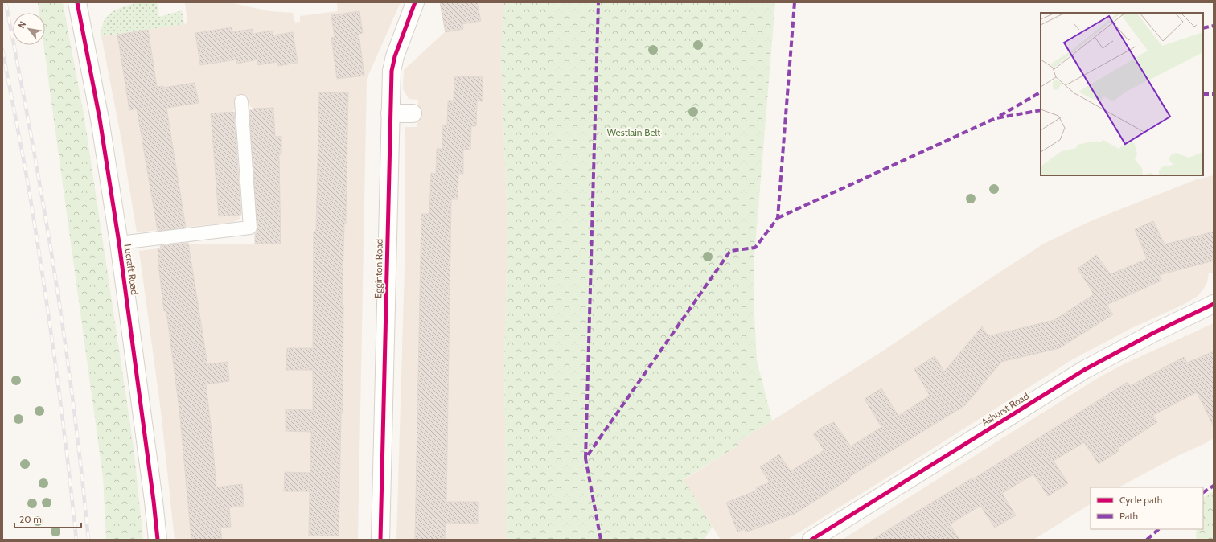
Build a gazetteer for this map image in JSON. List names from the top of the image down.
{
  "streets": {
    "street": ["Egginton Road", "Lucraft Road", "Ashurst Road"]
  },
  "parks": ["Westlain Belt"],
  "legend": ["Cycle path", "Path"],
  "scale_bar": "20 m",
  "north": "top left"
}
